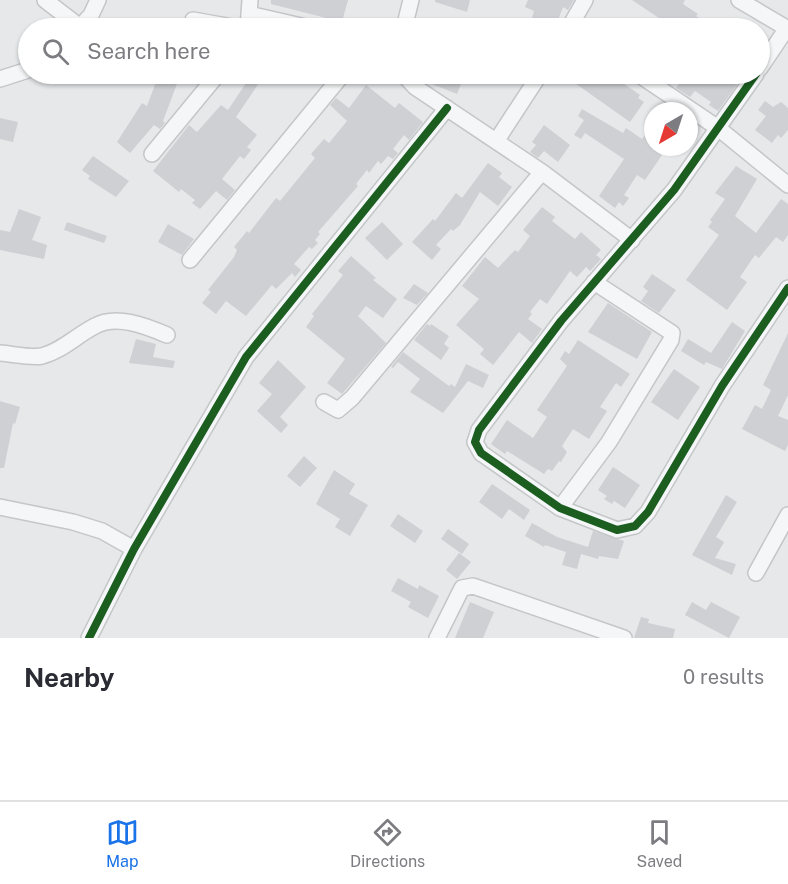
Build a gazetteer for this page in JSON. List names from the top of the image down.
{
  "north": "bottom left",
  "page": {
    "search": "Search here",
    "heading": ["Nearby", "0 results"],
    "nav": ["Map", "Directions", "Saved"]
  }
}
